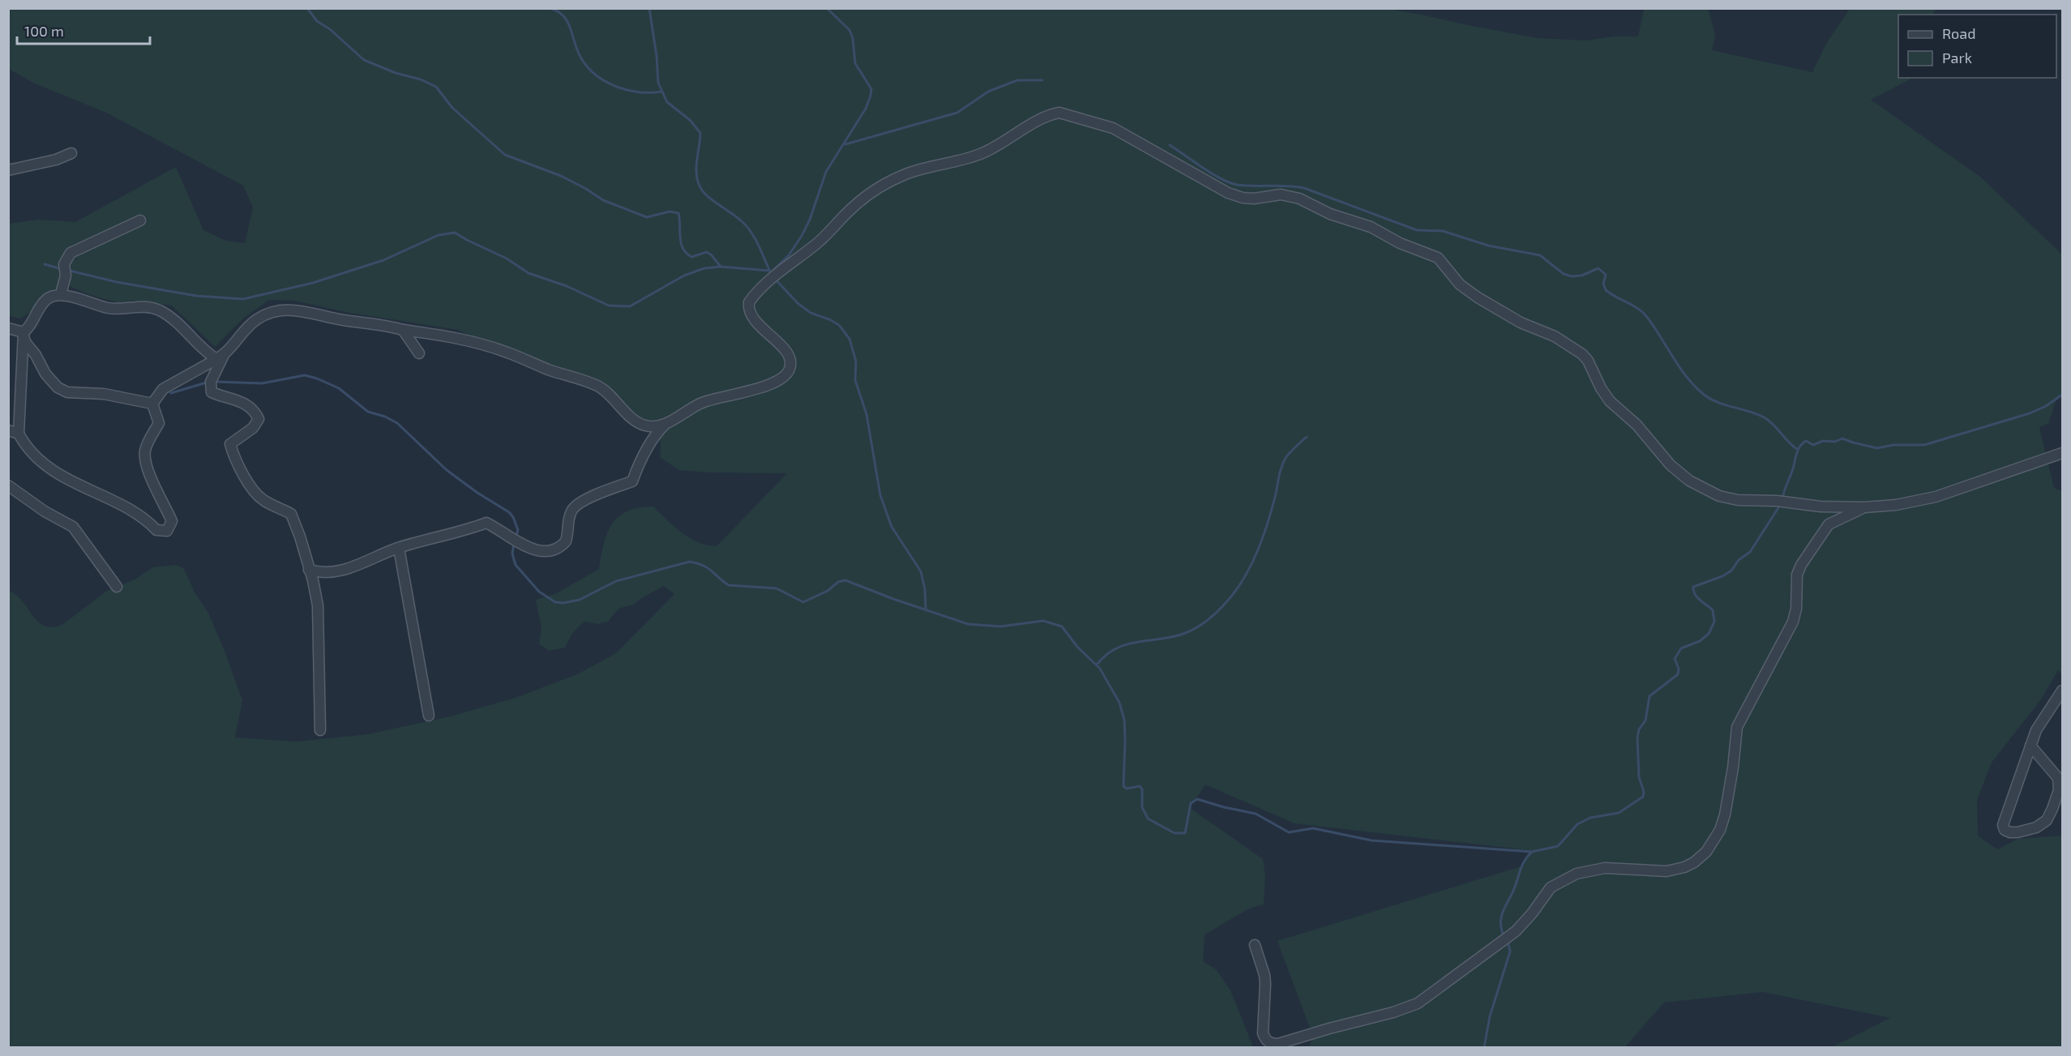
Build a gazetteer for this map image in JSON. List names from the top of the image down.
{
  "legend": ["Road", "Park"],
  "scale_bar": "100 m"
}
